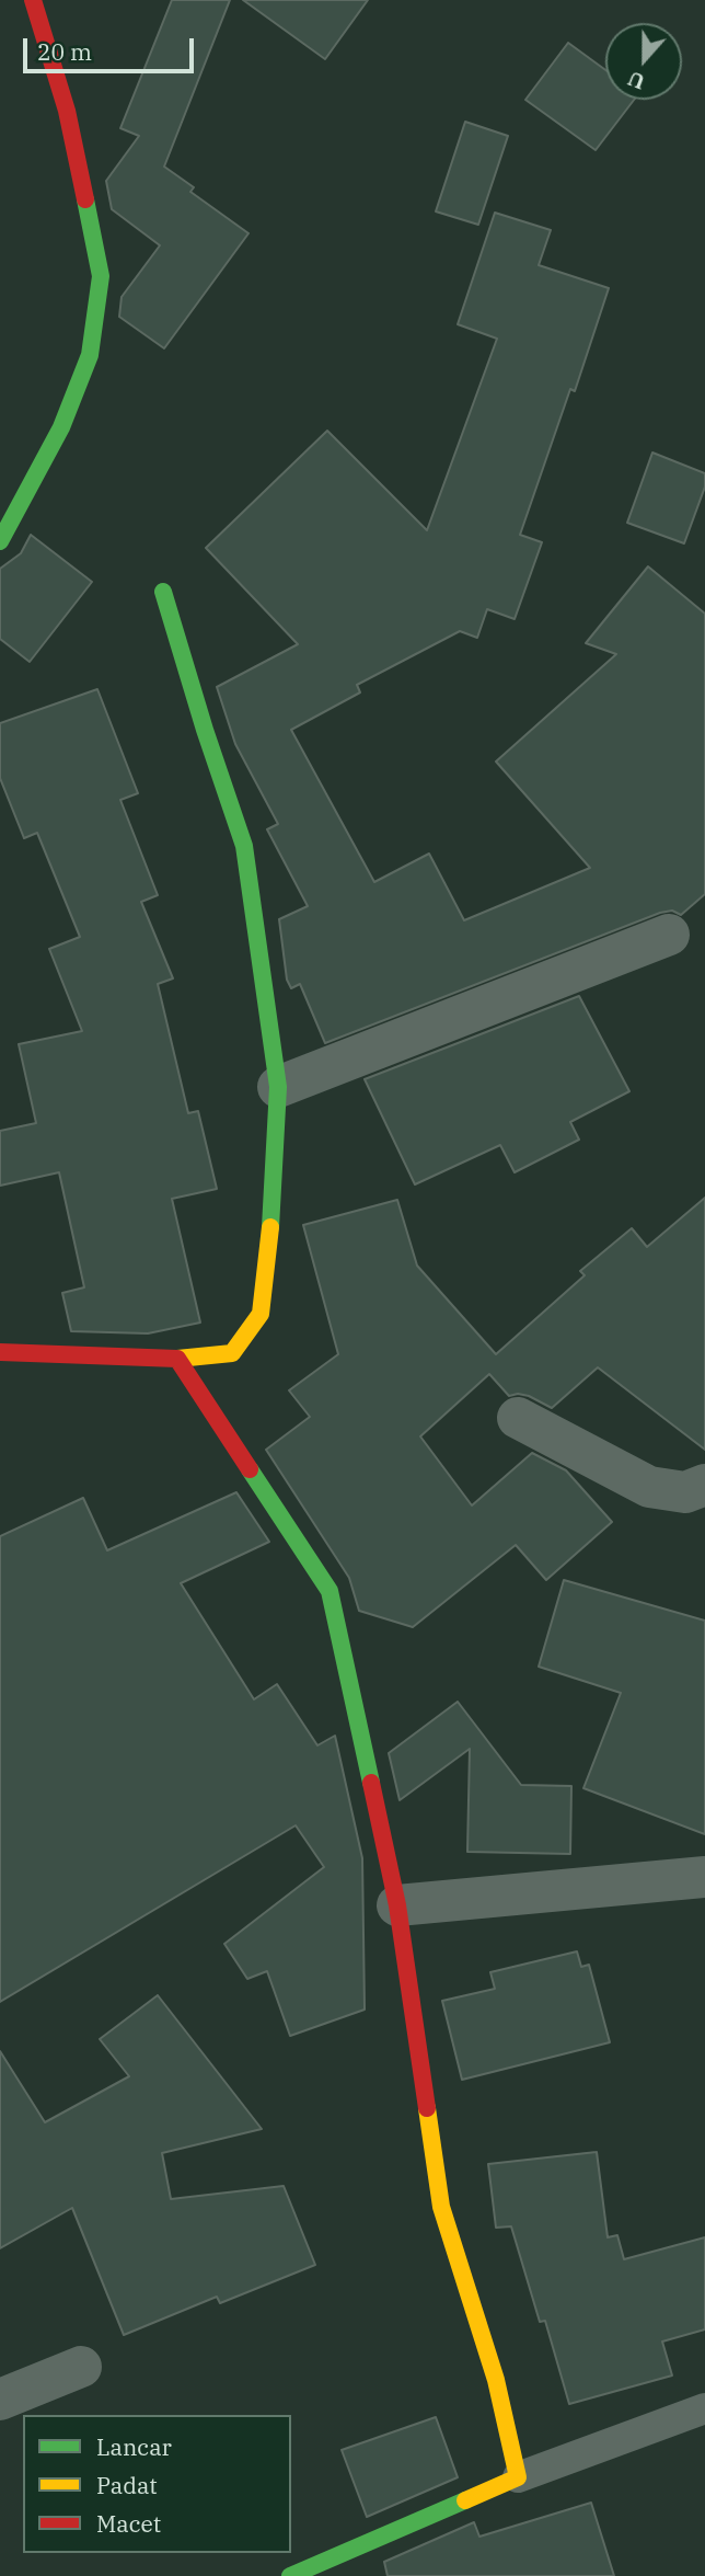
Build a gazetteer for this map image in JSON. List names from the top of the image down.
{
  "legend": ["Lancar", "Padat", "Macet"],
  "scale_bar": "20 m",
  "north": "bottom"
}
